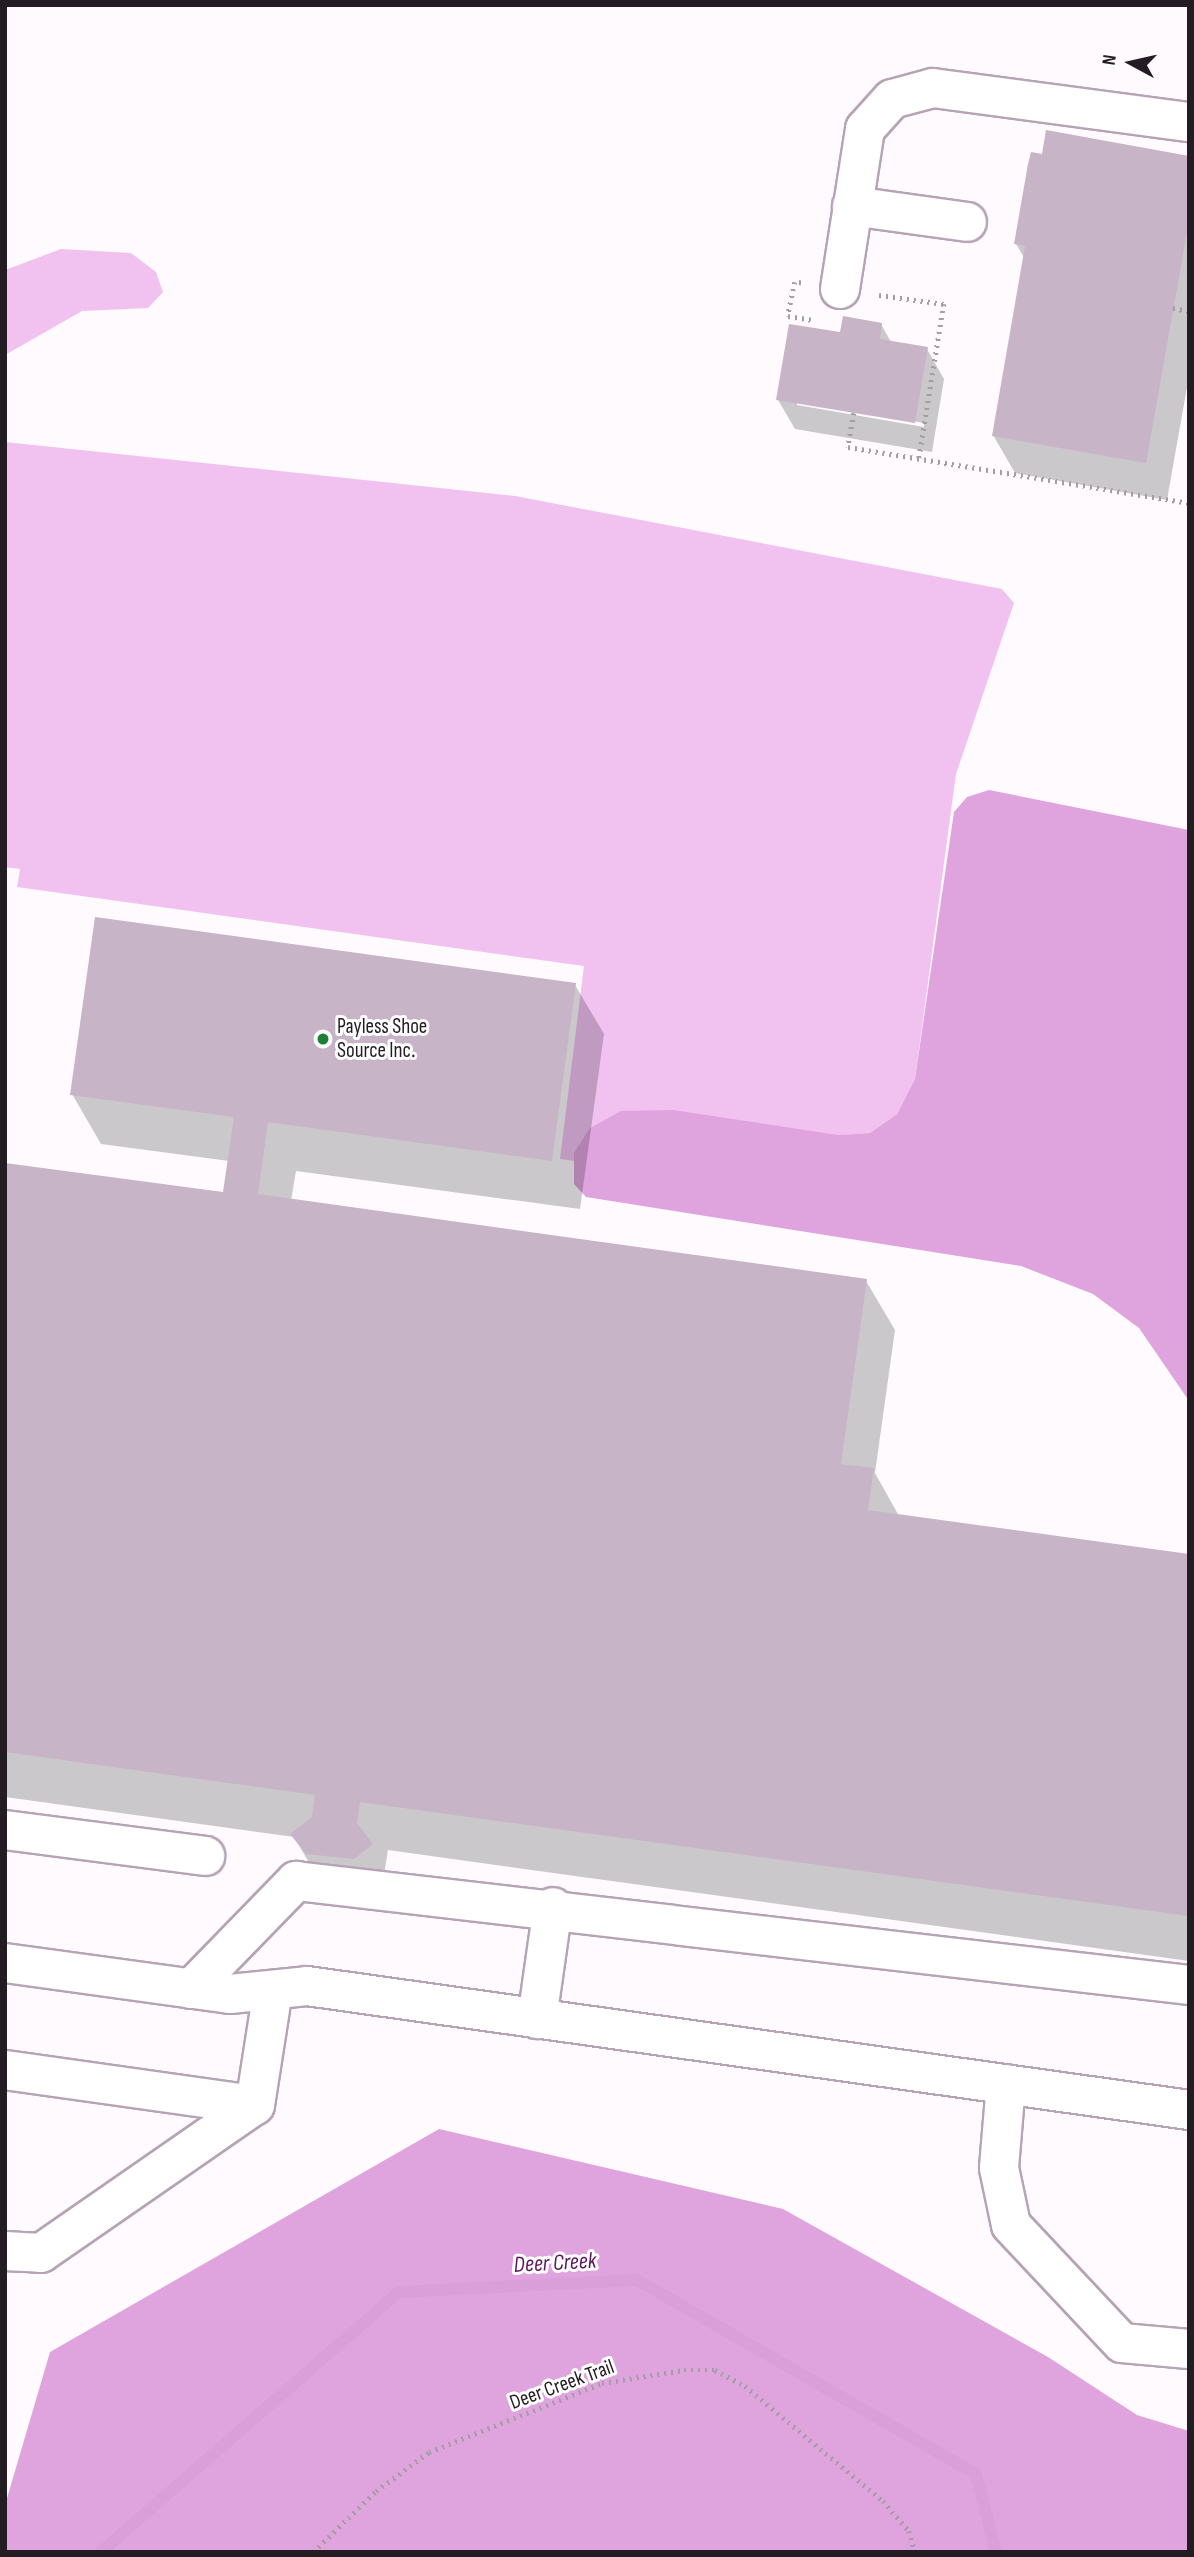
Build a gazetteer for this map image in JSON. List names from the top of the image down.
{
  "streets": {
    "path": ["Deer Creek Trail"]
  },
  "water": ["Deer Creek"],
  "places": ["Payless Shoe Source Inc."],
  "north": "left"
}
